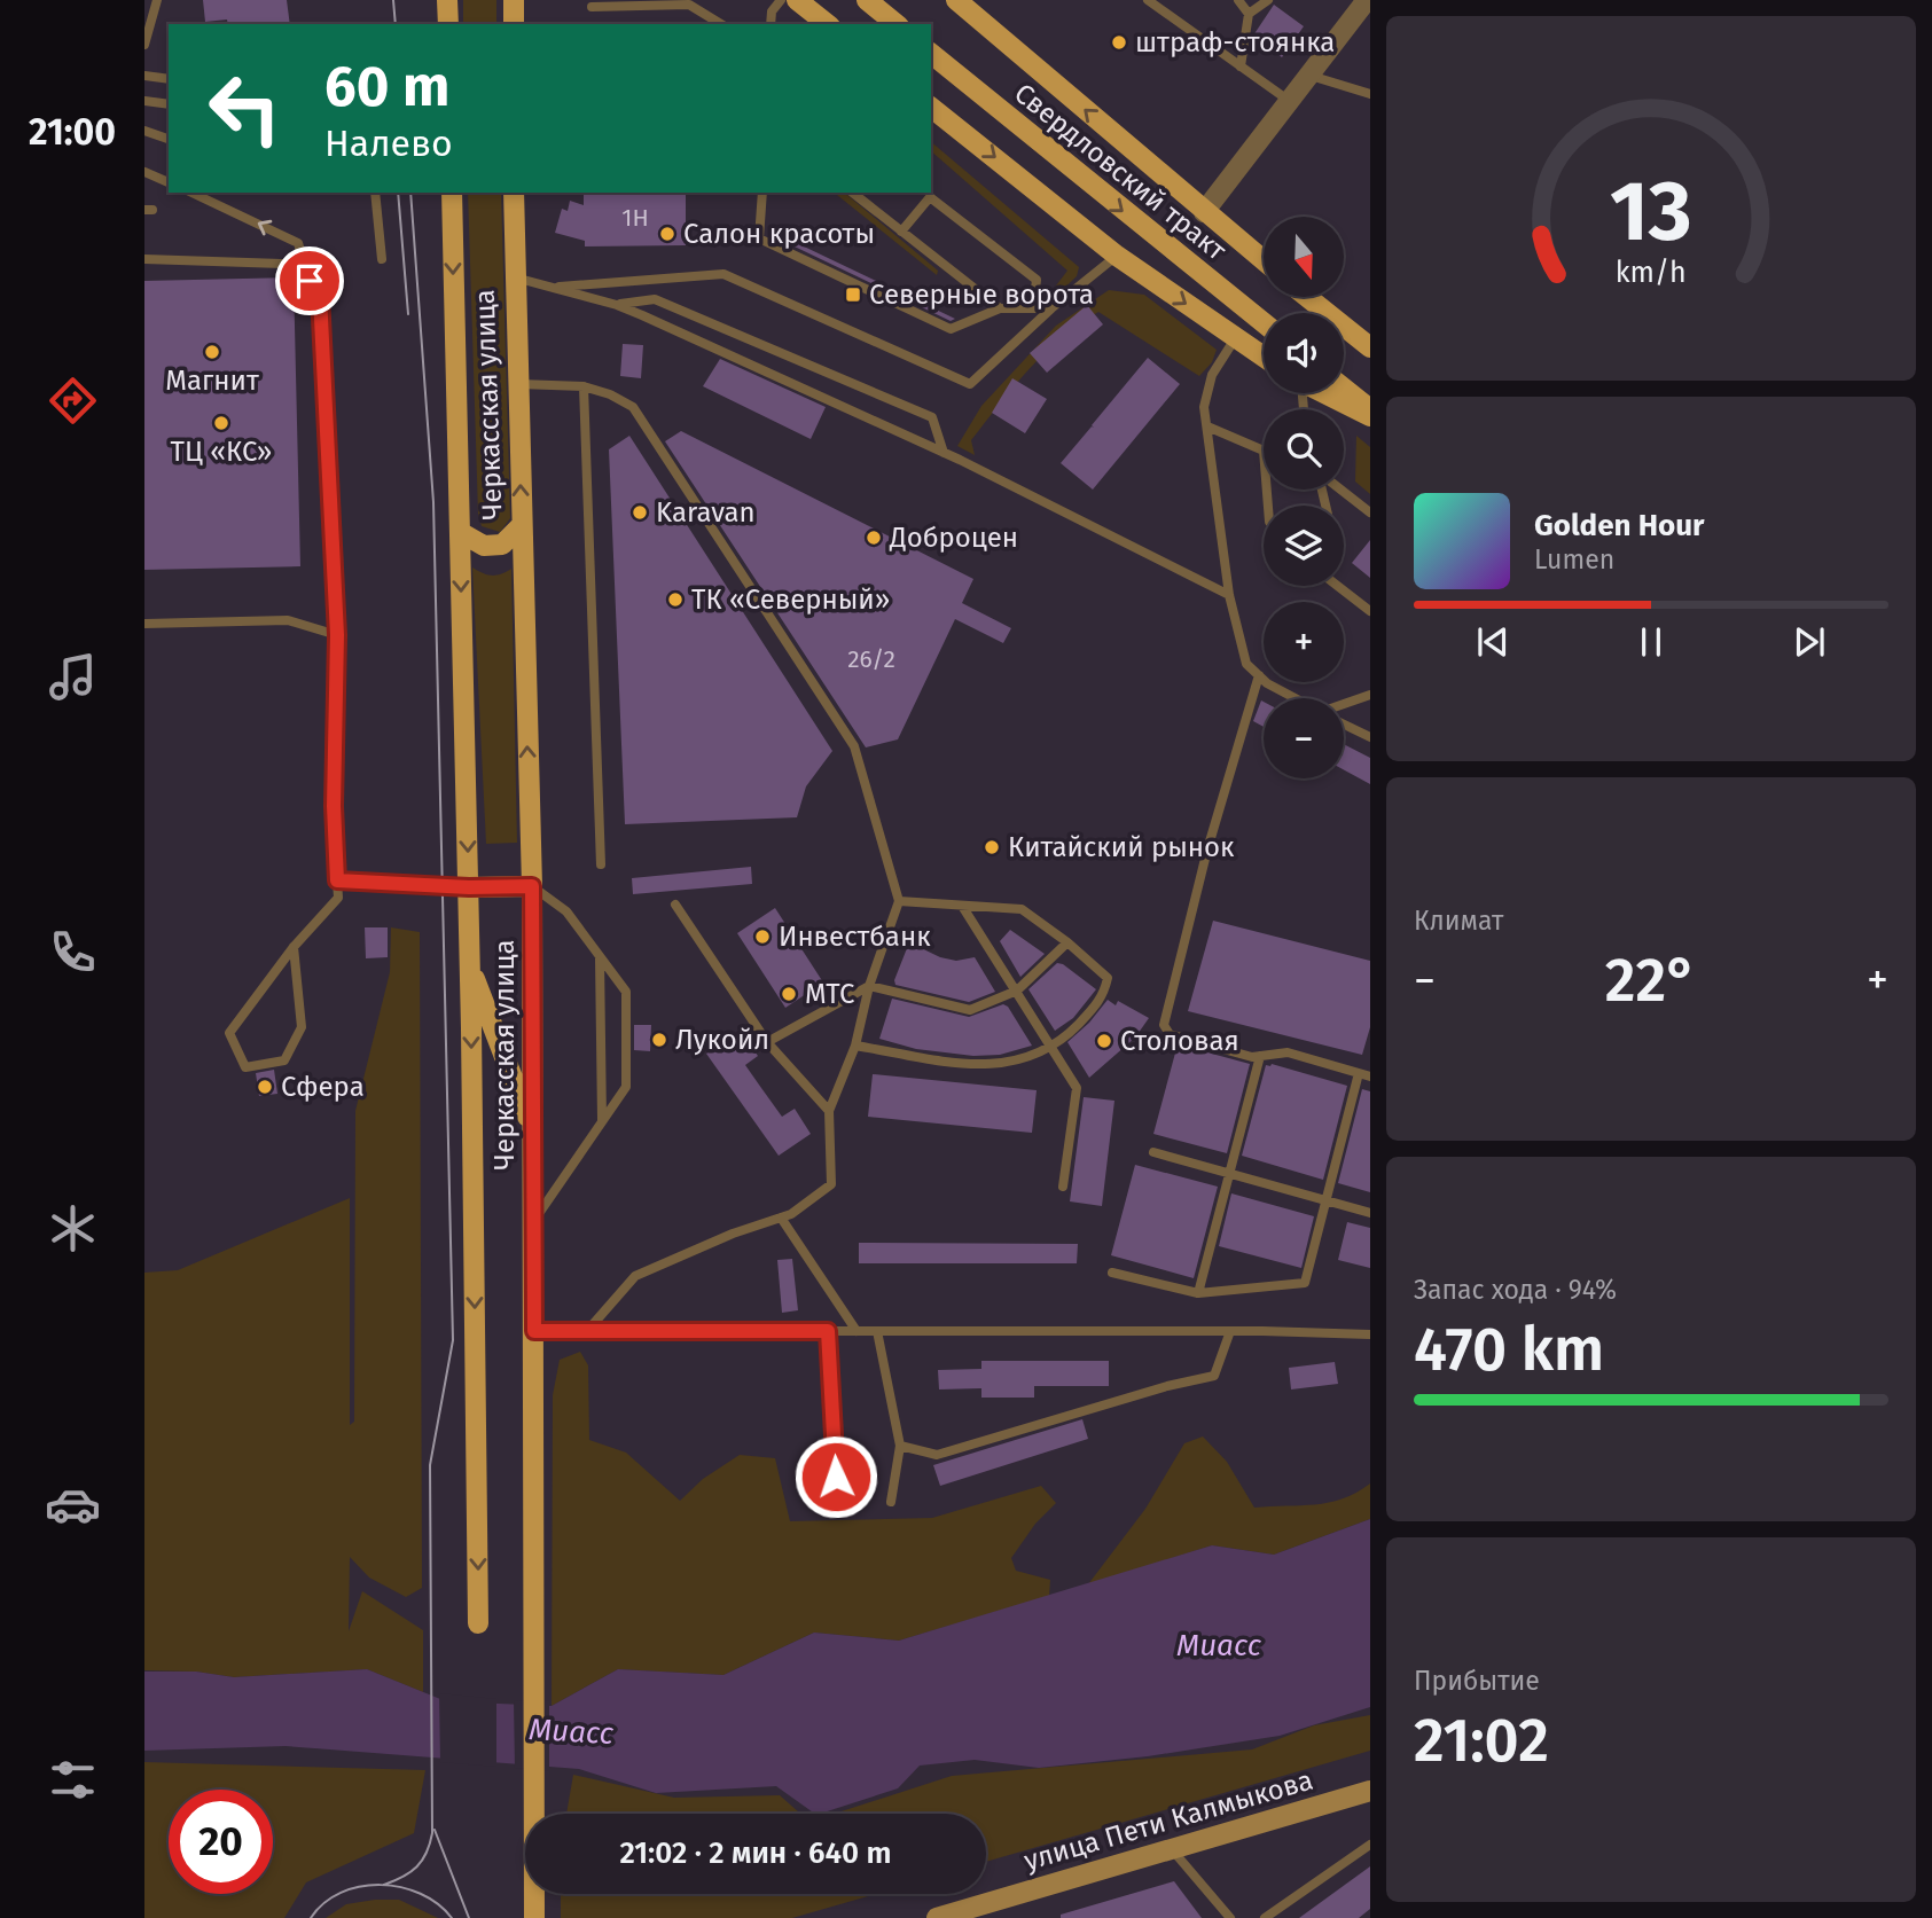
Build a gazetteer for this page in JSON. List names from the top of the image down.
{
  "streets": {
    "main road": ["Свердловский тракт", "Черкасская улица", "улица Пети Калмыкова"]
  },
  "water": ["Миасс"],
  "places": {
    "other": [
      "штраф-стоянка",
      "Салон красоты",
      "Магнит",
      "ТЦ «КС»",
      "Karavan",
      "Доброцен",
      "ТК «Северный»",
      "Китайский рынок",
      "Инвестбанк",
      "МТС",
      "Лукойл",
      "Столовая",
      "Сфера"
    ],
    "transit": ["Северные ворота"]
  },
  "house_numbers": ["1Н", "26/2"],
  "north": "bottom",
  "page": {
    "tabs": "21:00",
    "turn": ["60 m", "Налево"],
    "map_buttons": ["+", "−"],
    "song": ["Golden Hour", "Lumen"],
    "tile": [
      "Климат",
      ["Запас хода · 94%", "470 km"],
      ["Прибытие", "21:02"]
    ],
    "heat": ["−", "22°", "+"],
    "limit": "20",
    "trip": "21:02 · 2 мин · 640 m",
    "gauge": ["13", "km/h"]
  }
}
